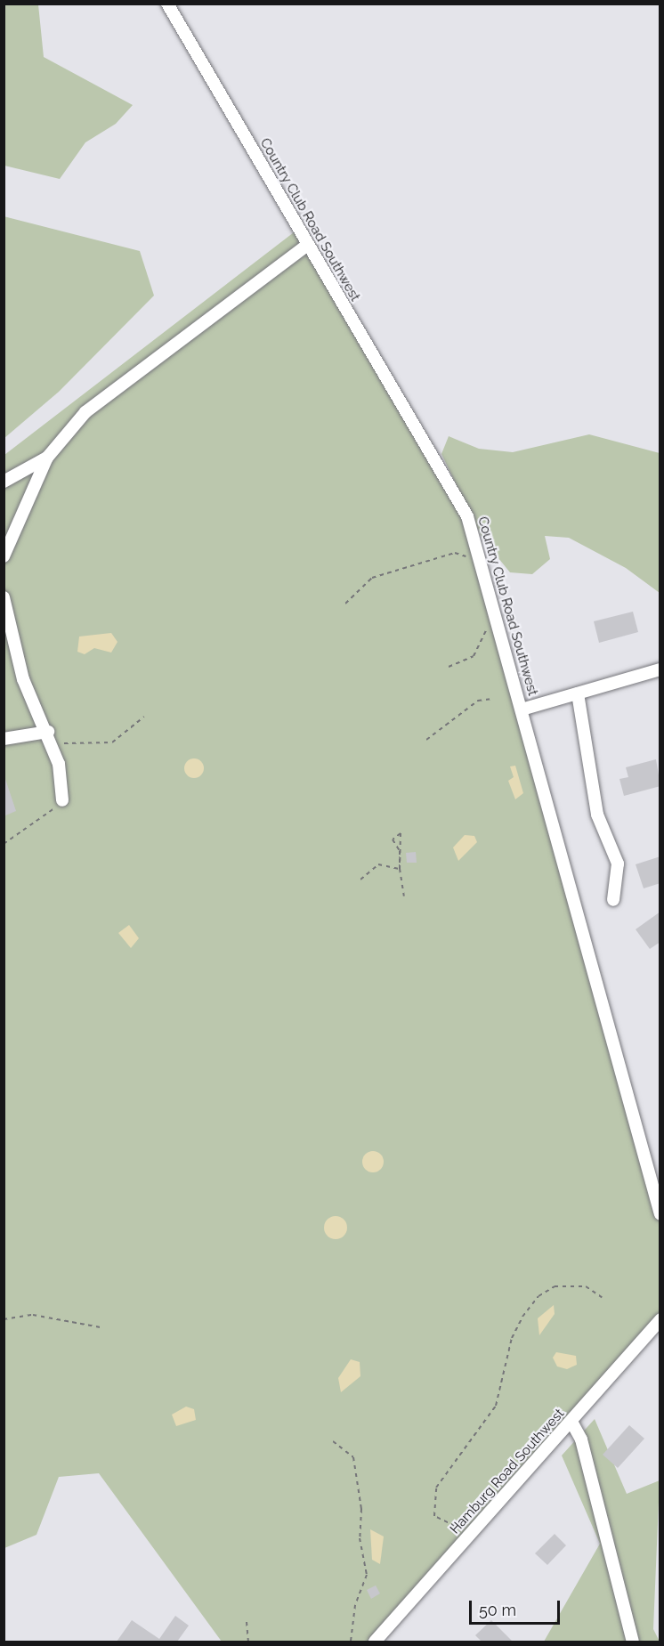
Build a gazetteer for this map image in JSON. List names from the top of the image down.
{
  "streets": {
    "street": ["Country Club Road Southwest", "Hamburg Road Southwest"]
  },
  "scale_bar": "50 m"
}
